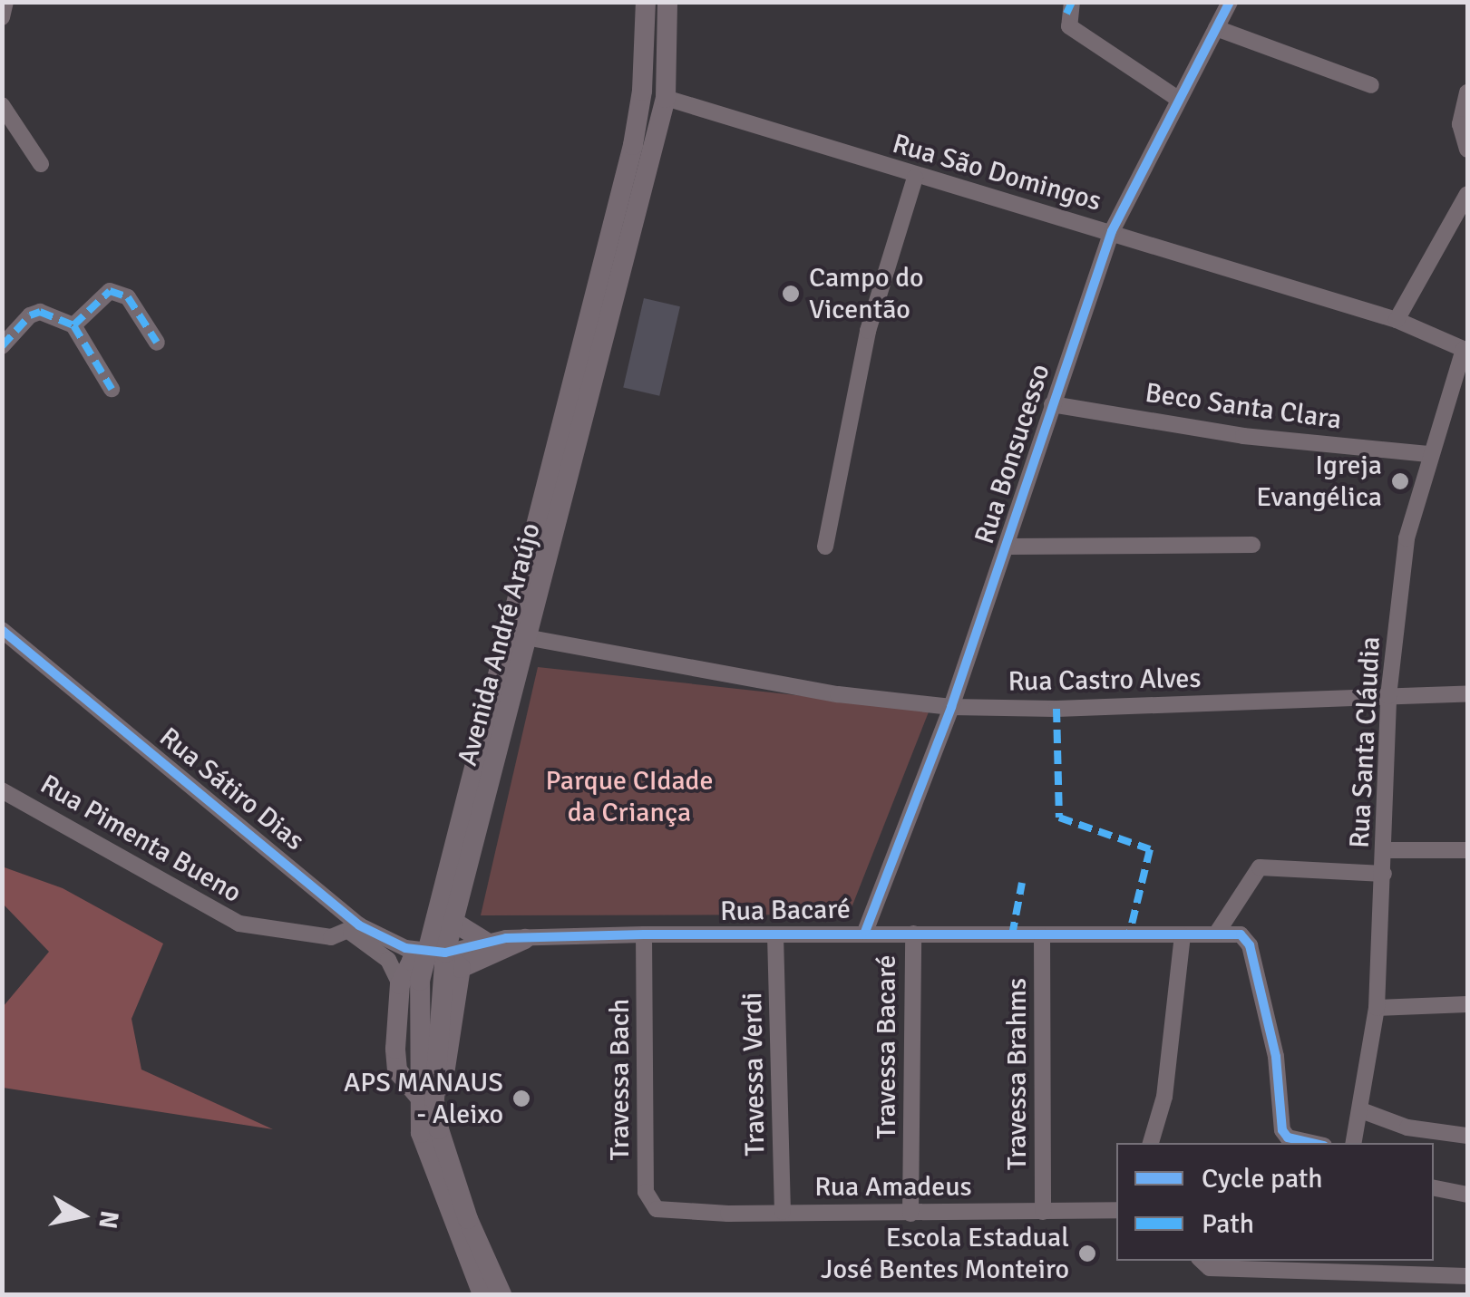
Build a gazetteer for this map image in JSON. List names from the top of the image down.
{
  "streets": {
    "main road": ["Avenida André Araújo"],
    "street": [
      "Rua São Domingos",
      "Beco Santa Clara",
      "Rua Bonsucesso",
      "Rua Castro Alves",
      "Rua Santa Cláudia",
      "Rua Sátiro Dias",
      "Rua Pimenta Bueno",
      "Rua Bacaré",
      "Travessa Bacaré",
      "Travessa Verdi",
      "Travessa Brahms",
      "Travessa Bach",
      "Rua Amadeus"
    ]
  },
  "crossings": [
    ["Rua São Domingos", "Rua Bonsucesso"],
    ["Rua São Domingos", "Avenida André Araújo"],
    ["Rua São Domingos", "Rua Santa Cláudia"],
    ["Beco Santa Clara", "Rua Bonsucesso"],
    ["Beco Santa Clara", "Rua Santa Cláudia"],
    ["Rua Bonsucesso", "Rua Castro Alves"],
    ["Rua Bonsucesso", "Rua Bacaré"],
    ["Avenida André Araújo", "Rua Castro Alves"],
    ["Avenida André Araújo", "Rua Sátiro Dias"],
    ["Avenida André Araújo", "Rua Bacaré"],
    ["Rua Castro Alves", "Rua Santa Cláudia"],
    ["Rua Sátiro Dias", "Rua Pimenta Bueno"],
    ["Rua Sátiro Dias", "Rua Bacaré"],
    ["Rua Bacaré", "Travessa Bacaré"],
    ["Rua Bacaré", "Travessa Verdi"],
    ["Rua Bacaré", "Travessa Brahms"],
    ["Rua Bacaré", "Travessa Bach"],
    ["Travessa Bacaré", "Rua Amadeus"],
    ["Travessa Verdi", "Rua Amadeus"],
    ["Travessa Brahms", "Rua Amadeus"],
    ["Travessa Bach", "Rua Amadeus"]
  ],
  "parks": ["Parque CIdade da Criança"],
  "places": [
    "Campo do Vicentão",
    "Igreja Evangélica",
    "APS MANAUS - Aleixo",
    "Escola Estadual José Bentes Monteiro"
  ],
  "legend": ["Cycle path", "Path"],
  "north": "right"
}
